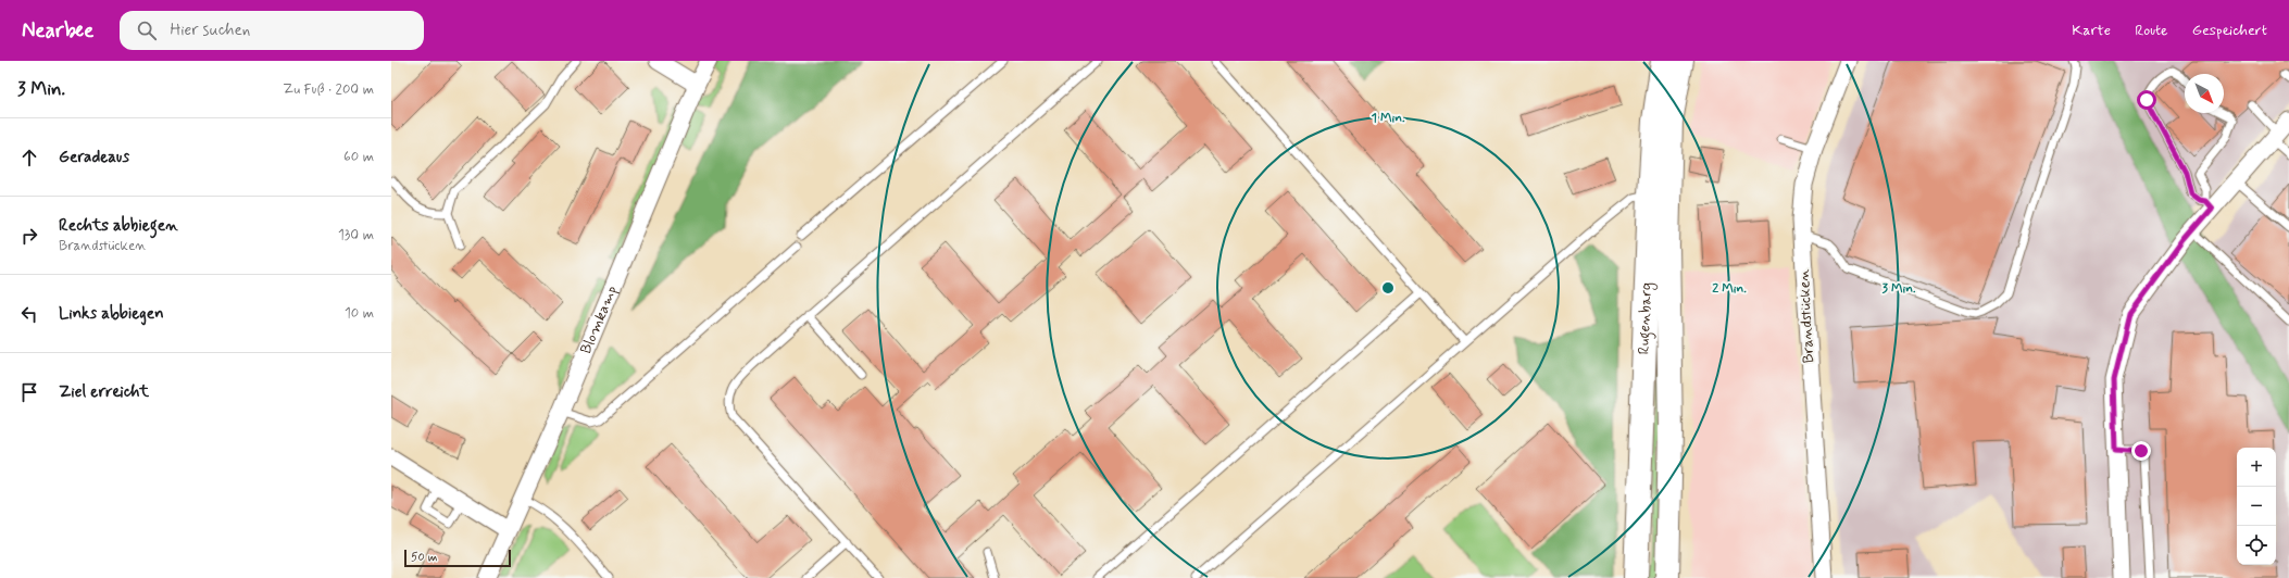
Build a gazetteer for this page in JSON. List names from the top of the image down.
{
  "streets": {
    "main road": ["Rugenbarg"],
    "street": ["Brandstücken", "Blomkamp"]
  },
  "scale_bar": "50 m",
  "north": "bottom right",
  "page": {
    "header": "Nearbee",
    "search": "Hier suchen",
    "nav": ["Karte", "Route", "Gespeichert"],
    "heading": ["3 Min.", "Zu Fuß · 200 m"],
    "list": [
      ["Geradeaus", "60 m"],
      ["Rechts abbiegen", "Brandstücken", "130 m"],
      ["Links abbiegen", "10 m"],
      "Ziel erreicht"
    ],
    "map_buttons": ["+", "−"],
    "scale": "50 m"
  },
  "rings": ["1 Min.", "2 Min.", "3 Min."]
}
